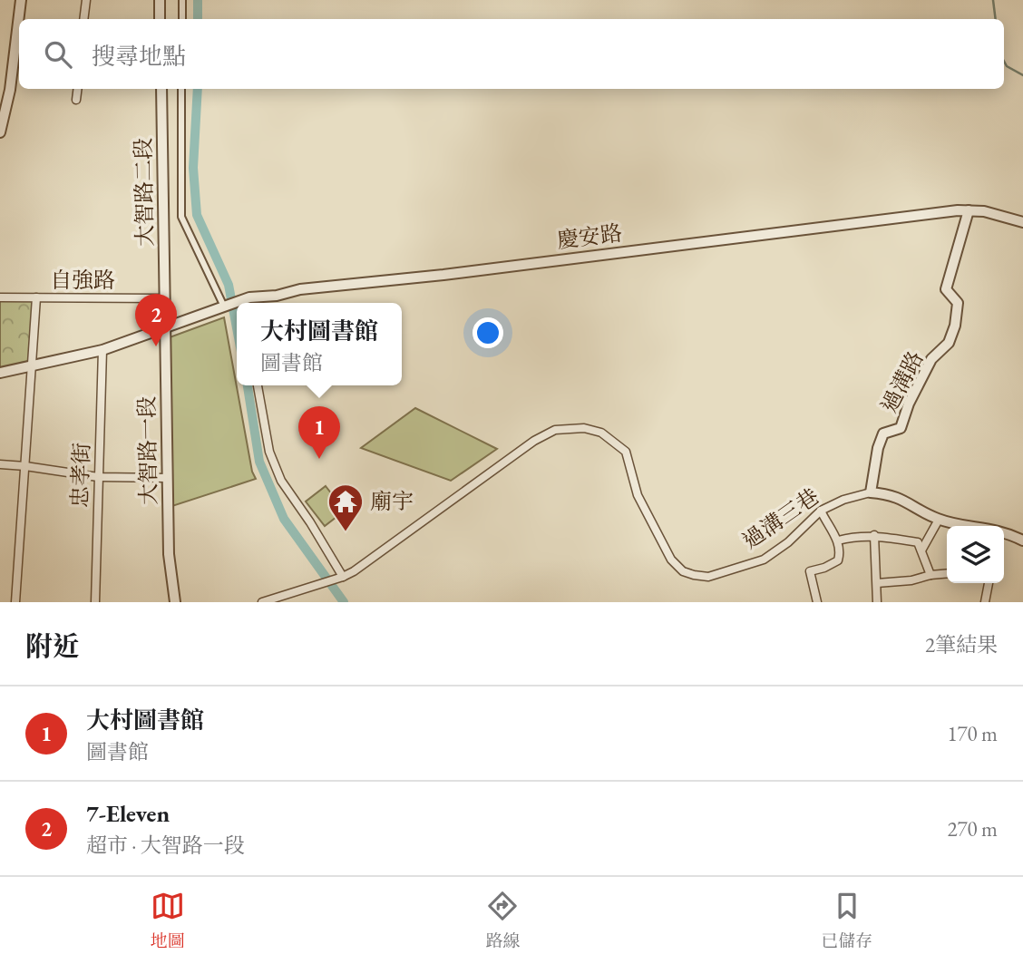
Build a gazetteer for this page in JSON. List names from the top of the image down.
{
  "streets": {
    "street": [
      "大智路二段",
      "慶安路",
      "自強路",
      "過溝路",
      "大智路一段",
      "忠孝街",
      "過溝三巷"
    ]
  },
  "crossings": [
    ["大智路二段", "自強路"],
    ["大智路二段", "大智路一段"],
    ["慶安路", "過溝路"],
    ["慶安路", "大智路一段"],
    ["慶安路", "忠孝街"],
    ["自強路", "大智路一段"],
    ["過溝路", "過溝三巷"]
  ],
  "places": {
    "temple": ["廟宇"]
  },
  "page": {
    "search": "搜尋地點",
    "pins": ["2", "1"],
    "popup": ["大村圖書館", "圖書館"],
    "heading": ["附近", "2筆結果"],
    "list": [
      {
        "mark": "1",
        "name": "大村圖書館",
        "note": "圖書館",
        "value": "170 m"
      },
      {
        "mark": "2",
        "name": "7-Eleven",
        "note": "超市 · 大智路一段",
        "value": "270 m"
      }
    ],
    "nav": ["地圖", "路線", "已儲存"]
  }
}
